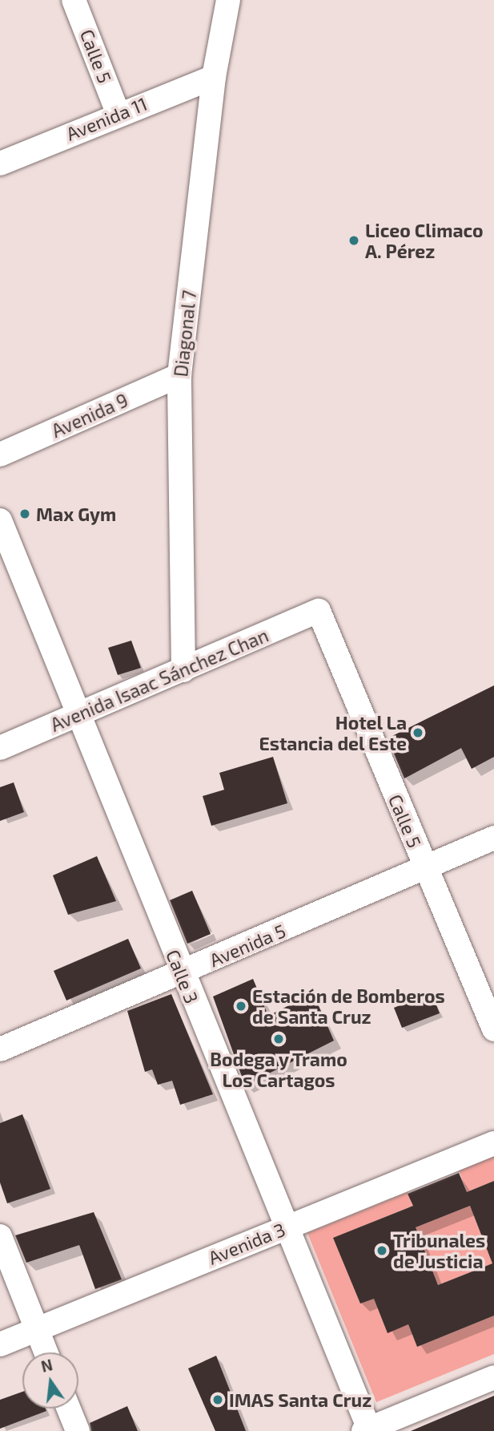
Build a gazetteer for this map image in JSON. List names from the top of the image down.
{
  "streets": {
    "street": [
      "Calle 5",
      "Avenida 11",
      "Diagonal 7",
      "Avenida 9",
      "Avenida Isaac Sánchez Chan",
      "Avenida 5",
      "Calle 3",
      "Avenida 3"
    ]
  },
  "crossings": [
    ["Calle 5", "Avenida 11"],
    ["Calle 5", "Avenida Isaac Sánchez Chan"],
    ["Calle 5", "Avenida 5"],
    ["Avenida 11", "Diagonal 7"],
    ["Diagonal 7", "Avenida 9"],
    ["Diagonal 7", "Avenida Isaac Sánchez Chan"],
    ["Avenida Isaac Sánchez Chan", "Calle 3"],
    ["Avenida 5", "Calle 3"],
    ["Calle 3", "Avenida 3"]
  ],
  "places": [
    "Liceo Climaco A. Pérez",
    "Max Gym",
    "Hotel La Estancia del Este",
    "Estación de Bomberos de Santa Cruz",
    "Bodega y Tramo Los Cartagos",
    "Tribunales de Justicia",
    "IMAS Santa Cruz"
  ],
  "north": "top"
}
